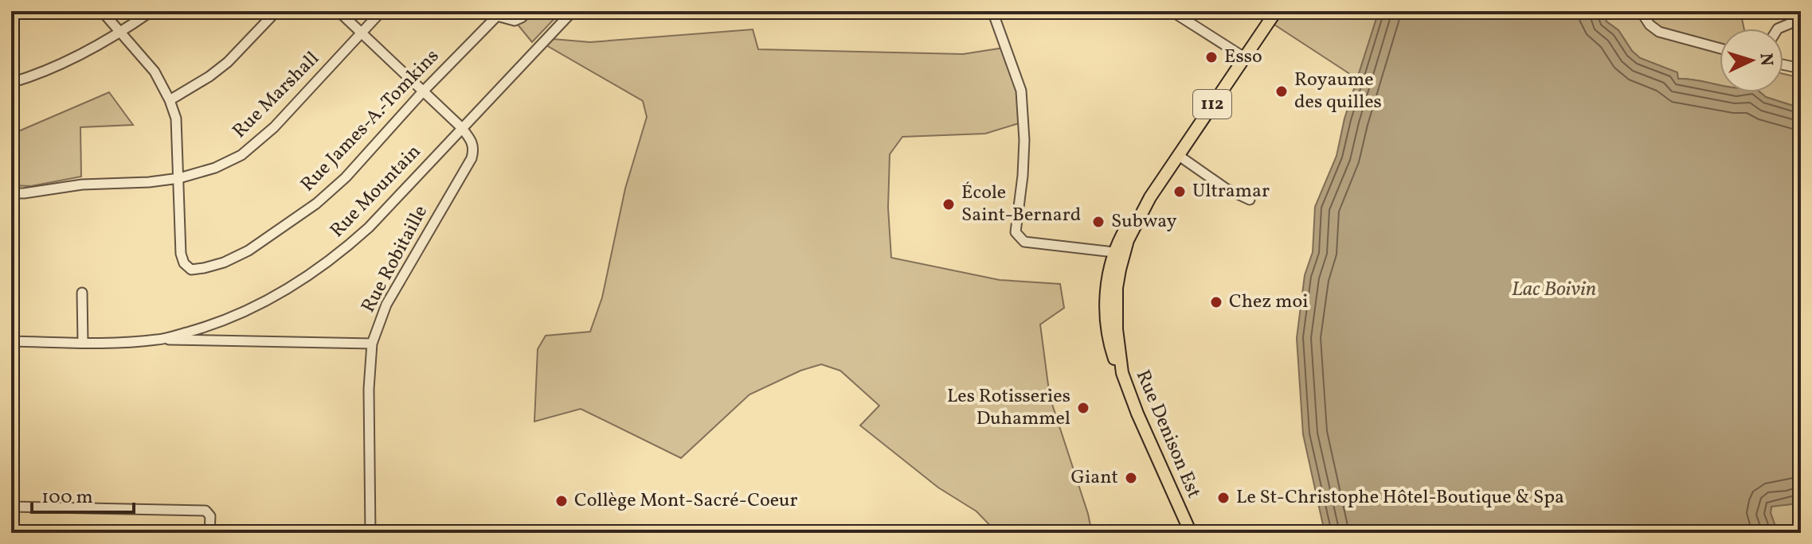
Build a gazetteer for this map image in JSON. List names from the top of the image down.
{
  "streets": {
    "main road": ["112", "Rue Denison Est"],
    "street": [
      "Rue Marshall",
      "Rue James-A.-Tomkins",
      "Rue Mountain",
      "Rue Robitaille"
    ]
  },
  "crossings": [
    ["Rue Marshall", "Rue James-A.-Tomkins"],
    ["112", "Rue Denison Est"],
    ["Rue Mountain", "Rue Robitaille"]
  ],
  "water": ["Lac Boivin"],
  "places": [
    "Esso",
    "Royaume des quilles",
    "Ultramar",
    "École Saint-Bernard",
    "Subway",
    "Chez moi",
    "Les Rotisseries Duhammel",
    "Giant",
    "Le St-Christophe Hôtel-Boutique & Spa",
    "Collège Mont-Sacré-Coeur"
  ],
  "scale_bar": "100 m",
  "north": "right"
}
